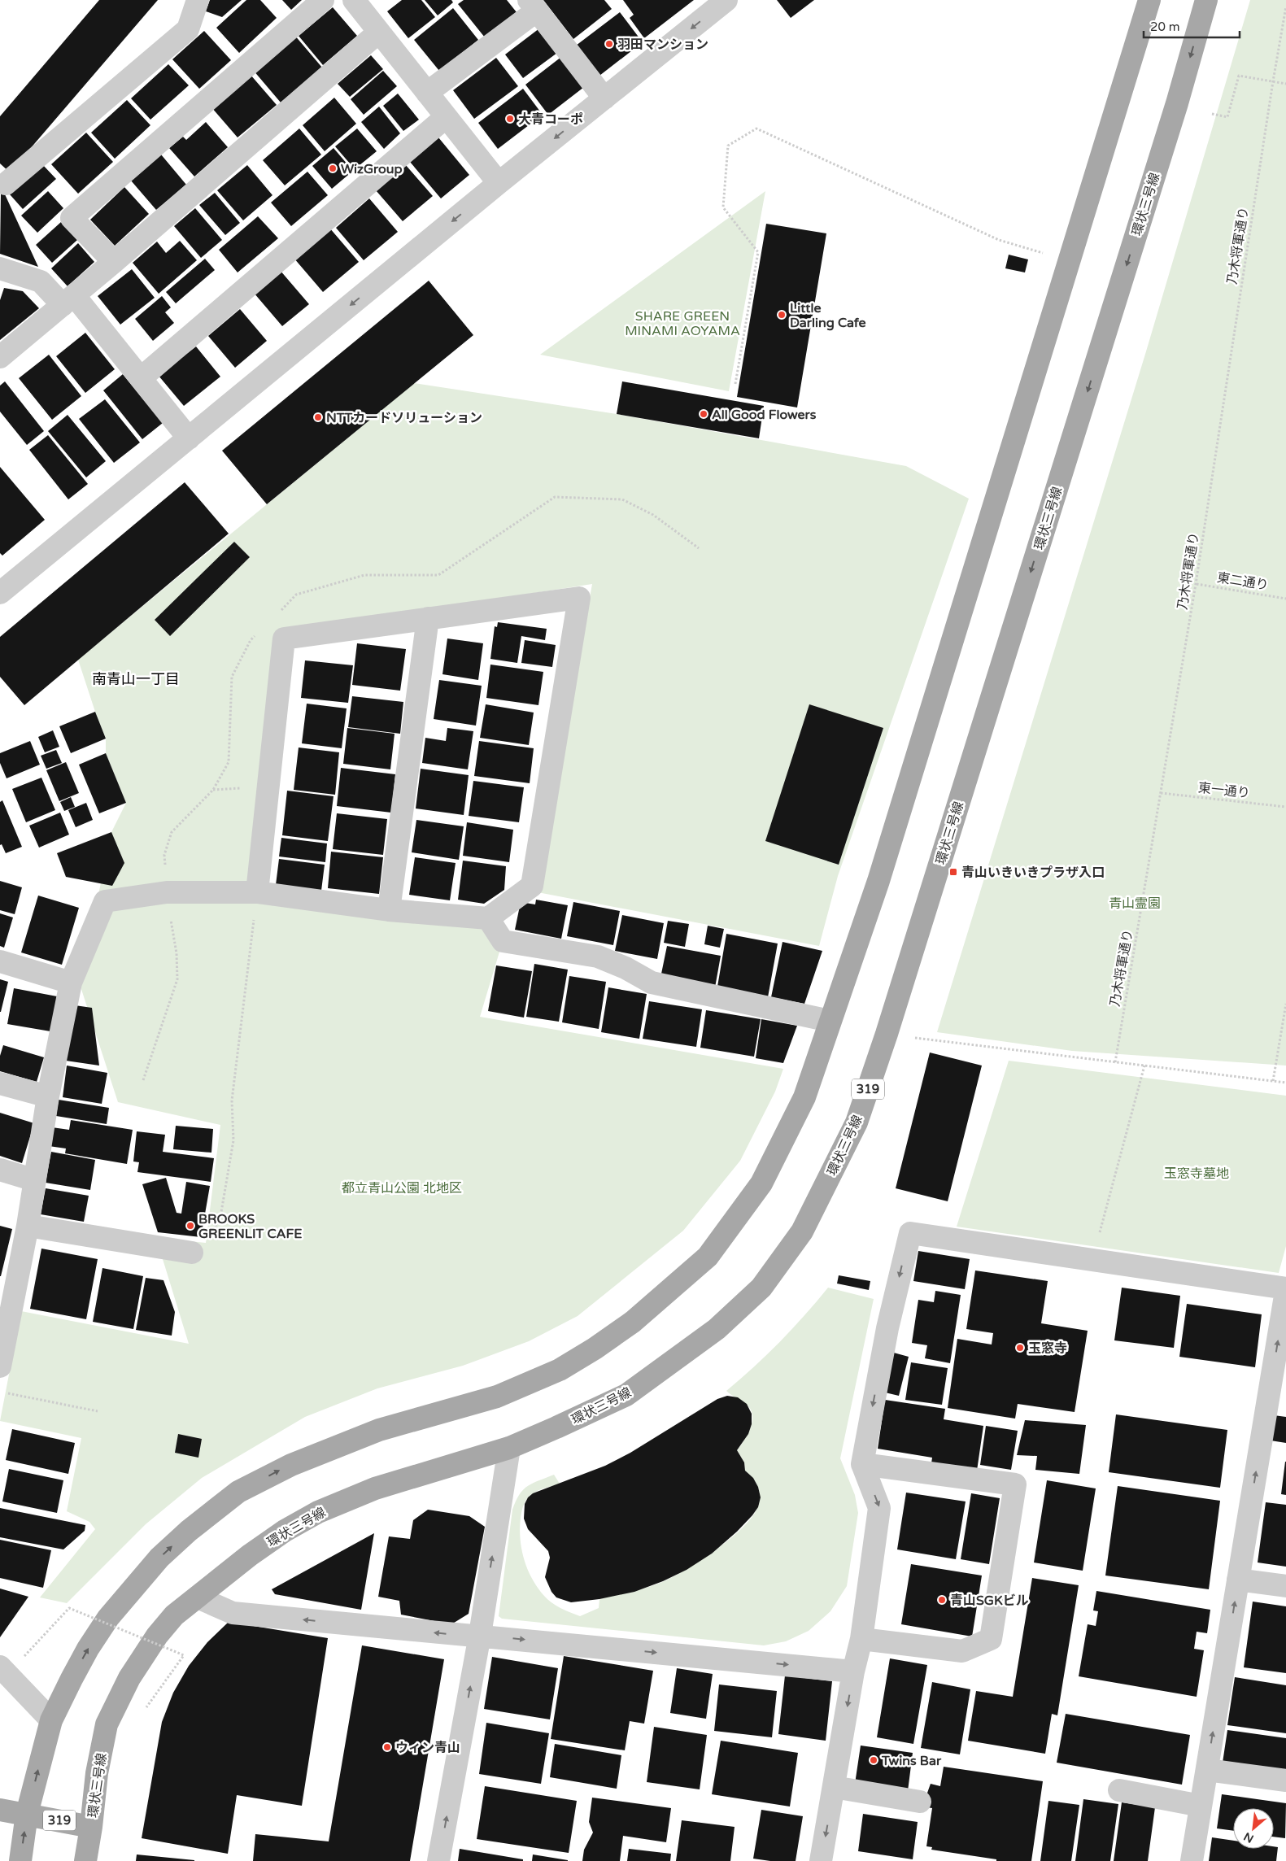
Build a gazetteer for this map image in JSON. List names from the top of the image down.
{
  "streets": {
    "main road": ["環状三号線", "319"],
    "path": ["乃木将軍通り", "東二通り", "東一通り"]
  },
  "crossings": [
    ["環状三号線", "319"],
    ["乃木将軍通り", "東二通り"],
    ["乃木将軍通り", "東一通り"]
  ],
  "districts": ["南青山一丁目"],
  "parks": [
    "SHARE GREEN MINAMI AOYAMA",
    "青山霊園",
    "玉窓寺墓地",
    "都立青山公園 北地区"
  ],
  "places": {
    "other": [
      "羽田マンション",
      "大青コーポ",
      "WizGroup",
      "Little Darling Cafe",
      "All Good Flowers",
      "NTTカードソリューション",
      "BROOKS GREENLIT CAFE",
      "玉窓寺",
      "青山SGKビル",
      "ウィン青山",
      "Twins Bar"
    ],
    "transit": ["青山いきいきプラザ入口"]
  },
  "scale_bar": "20 m",
  "north": "bottom left"
}
